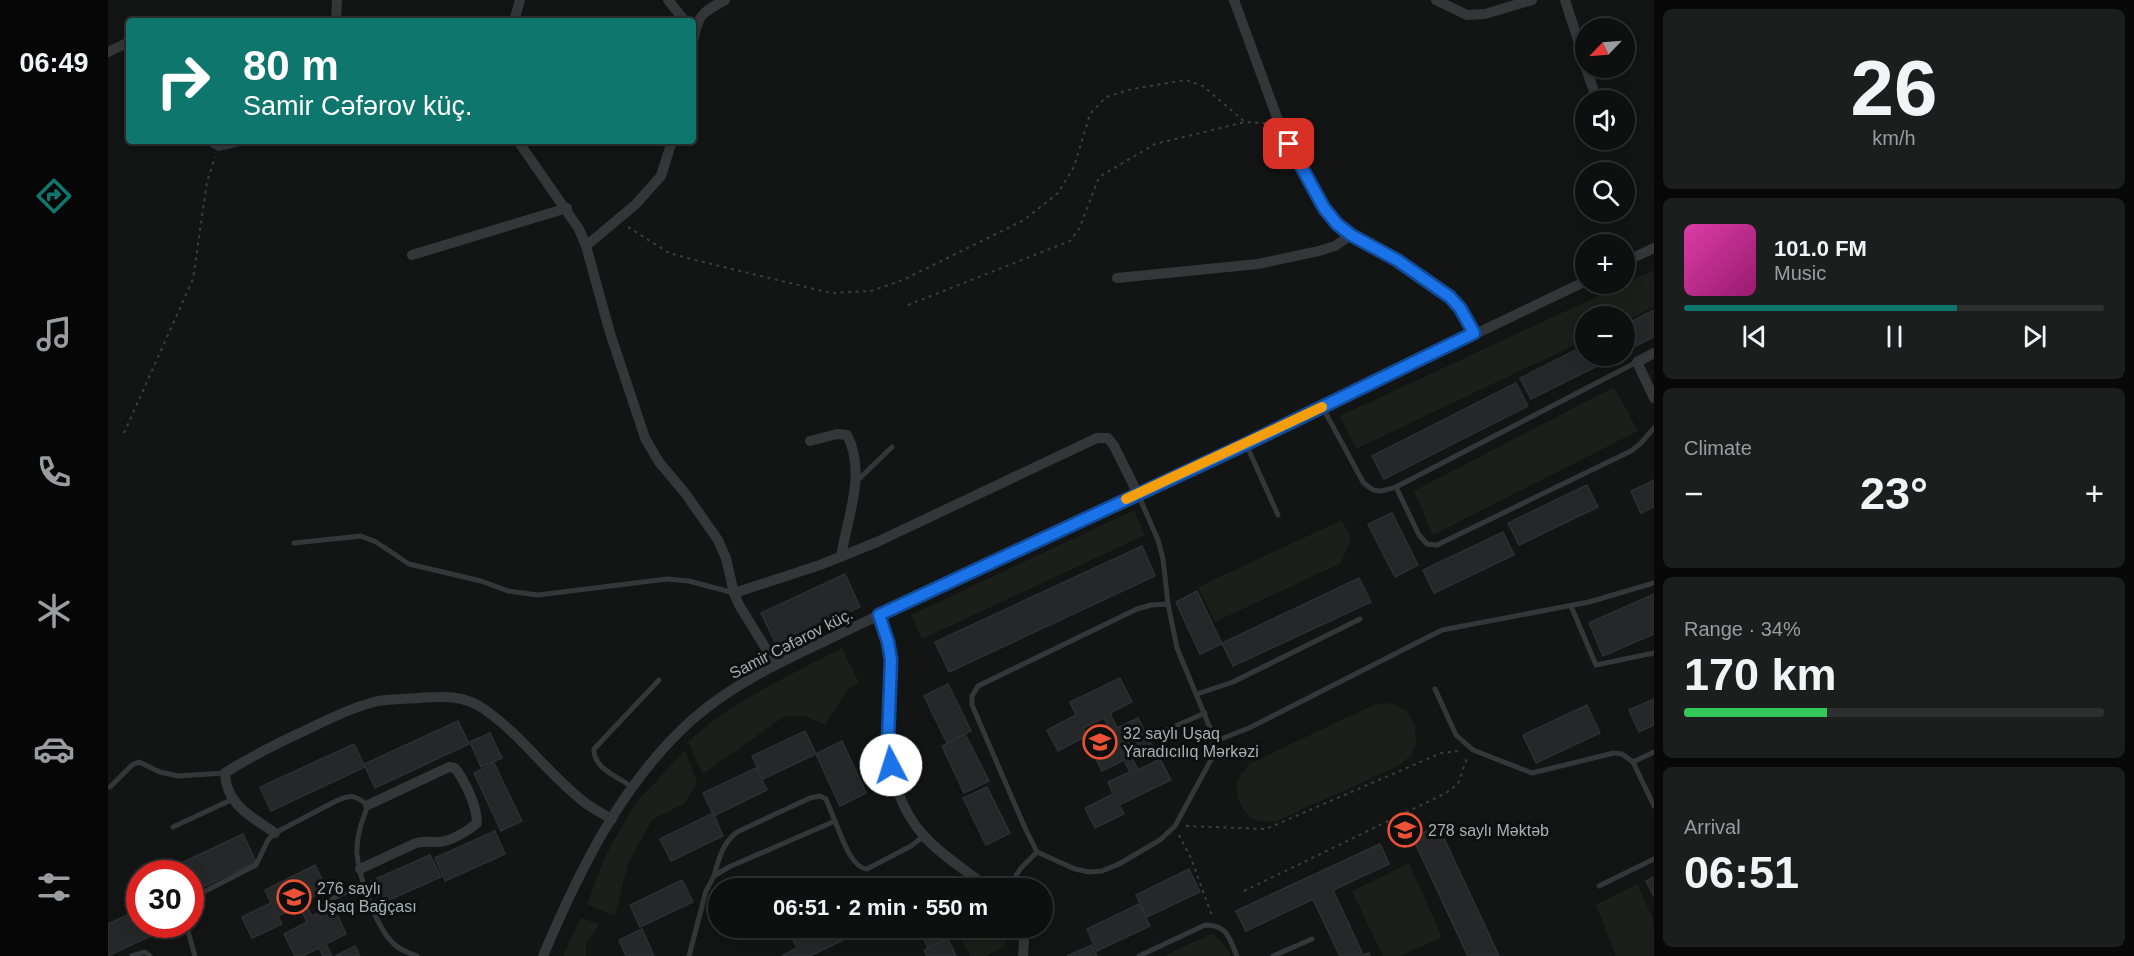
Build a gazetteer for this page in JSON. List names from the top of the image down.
{
  "streets": {
    "street": ["Samir Cəfərov küç."]
  },
  "places": {
    "school or university": ["32 saylı Uşaq Yaradıcılıq Mərkəzi", "278 saylı Məktəb", "276 saylı Uşaq Bağçası"]
  },
  "north": "bottom left",
  "page": {
    "tabs": "06:49",
    "tile": [
      ["26", "km/h"],
      "Climate",
      ["Range · 34%", "170 km"],
      ["Arrival", "06:51"]
    ],
    "map_buttons": ["+", "−"],
    "turn": ["80 m", "Samir Cəfərov küç."],
    "song": ["101.0 FM", "Music"],
    "heat": ["−", "23°", "+"],
    "limit": "30",
    "trip": "06:51 · 2 min · 550 m"
  }
}
